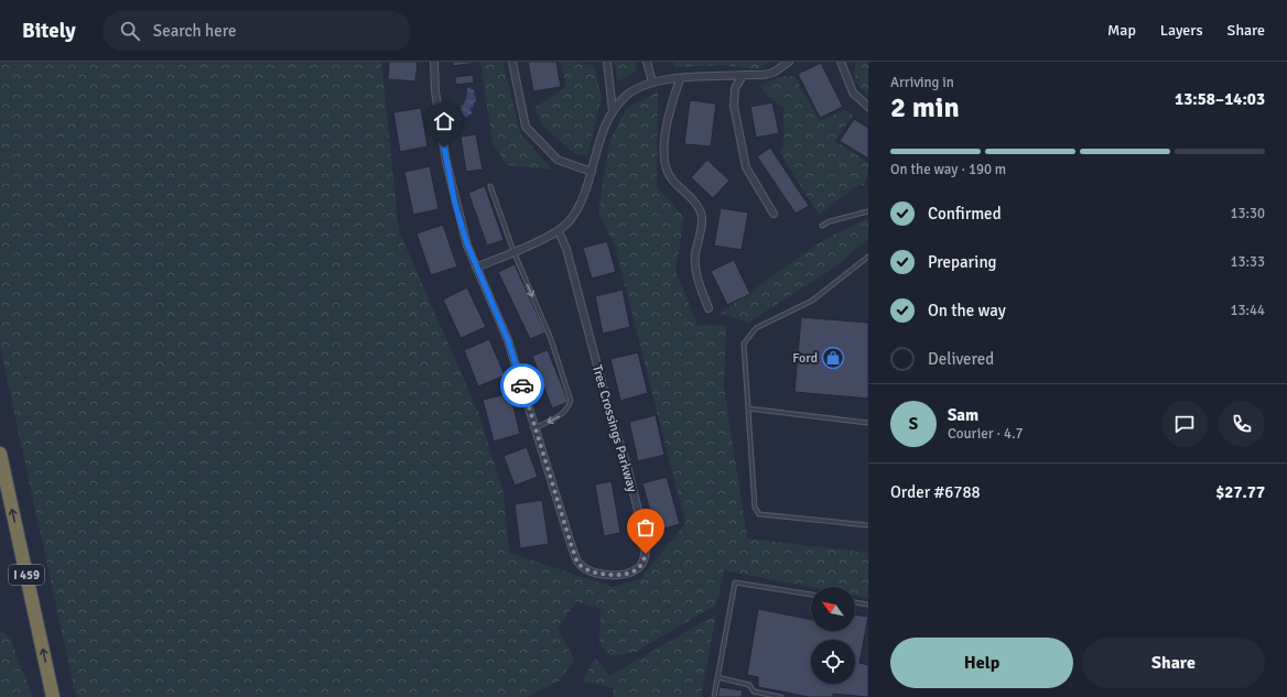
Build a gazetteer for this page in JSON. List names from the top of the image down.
{
  "streets": {
    "highway": ["I 459"],
    "street": ["Tree Crossings Parkway"]
  },
  "places": {
    "shop": ["Ford"]
  },
  "north": "top left",
  "page": {
    "header": "Bitely",
    "search": "Search here",
    "nav": ["Map", "Layers", "Share"],
    "heading": ["2 min", "Arriving in", "13:58–14:03"],
    "panel": [
      "Sam",
      "Courier · 4.7",
      "Order #6788",
      "$27.77"
    ],
    "bar": "On the way · 190 m",
    "list": [
      ["Confirmed", "13:30"],
      ["Preparing", "13:33"],
      ["On the way", "13:44"],
      "Delivered"
    ],
    "round": "S",
    "buttons": ["Help", "Share"]
  }
}
